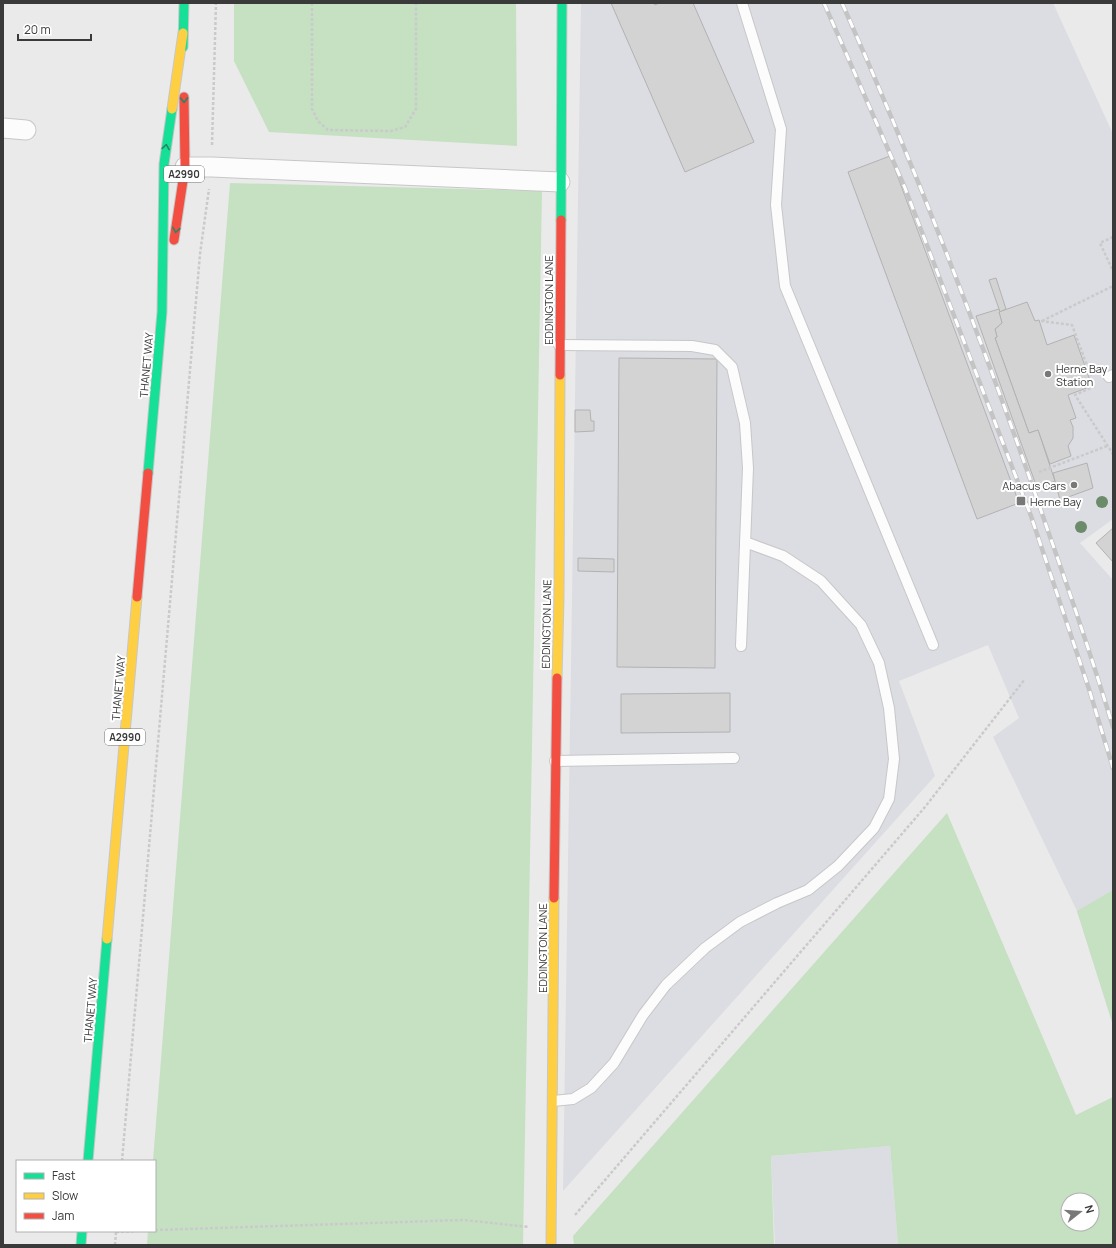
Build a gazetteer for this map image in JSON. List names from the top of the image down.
{
  "streets": {
    "main road": ["A2990", "EDDINGTON LANE", "THANET WAY"]
  },
  "places": {
    "other": ["Herne Bay Station", "Abacus Cars"],
    "transit": ["Herne Bay"]
  },
  "legend": ["Fast", "Slow", "Jam"],
  "scale_bar": "20 m",
  "north": "right"
}
